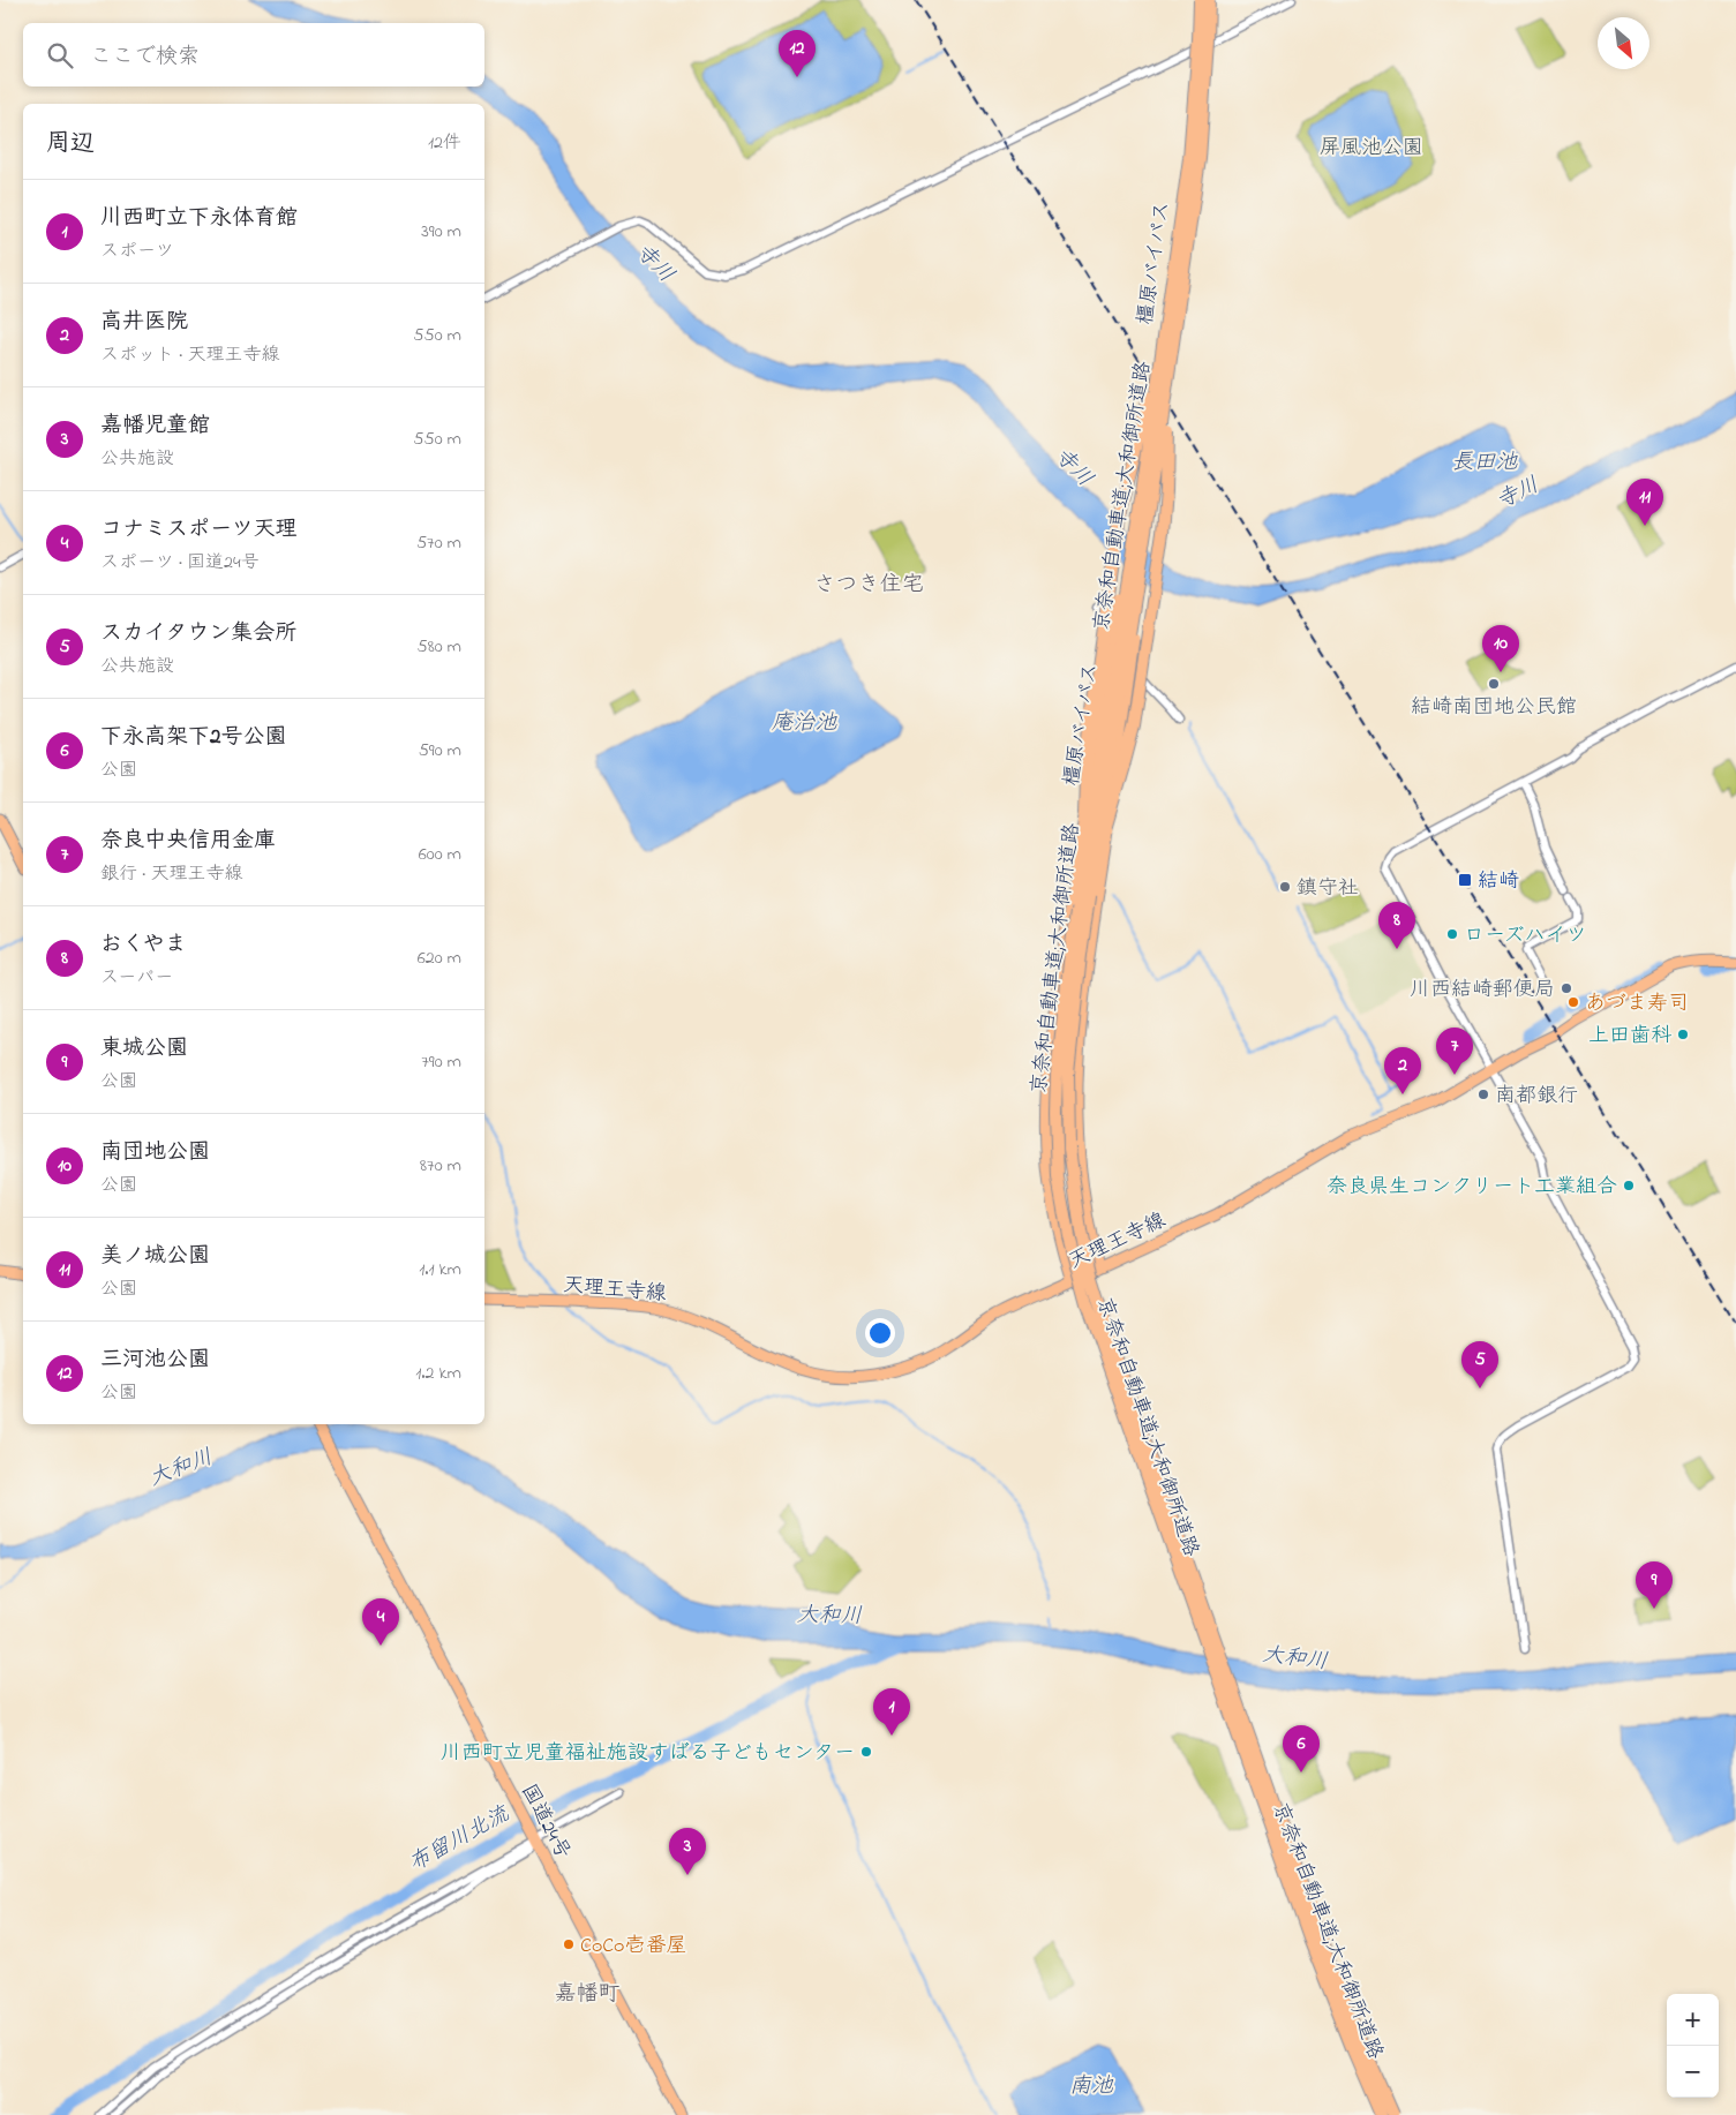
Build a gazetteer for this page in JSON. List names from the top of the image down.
{
  "streets": {
    "highway": ["京奈和自動車道;大和御所道路"],
    "main road": ["橿原バイパス", "天理王寺線", "国道24号"]
  },
  "crossings": [
    ["橿原バイパス", "京奈和自動車道;大和御所道路"],
    ["橿原バイパス", "天理王寺線"]
  ],
  "districts": ["さつき住宅", "嘉幡町"],
  "water": [
    "寺川",
    "長田池",
    "庵治池",
    "大和川",
    "布留川北流",
    "南池"
  ],
  "parks": ["屏風池公園"],
  "places": {
    "other": [
      "結崎南団地公民館",
      "鎮守社",
      "ローズハイツ",
      "川西結崎郵便局",
      "あづま寿司",
      "上田歯科",
      "南都銀行",
      "奈良県生コンクリート工業組合",
      "川西町立児童福祉施設すばる子どもセンター",
      "CoCo壱番屋"
    ],
    "transit": ["結崎"]
  },
  "north": "bottom right",
  "page": {
    "search": "ここで検索",
    "pins": [
      "12",
      "11",
      "10",
      "8",
      "7",
      "2",
      "5",
      "9",
      "4",
      "1",
      "6",
      "3"
    ],
    "heading": ["周辺", "12件"],
    "list": [
      {
        "mark": "1",
        "name": "川西町立下永体育館",
        "note": "スポーツ",
        "value": "390 m"
      },
      {
        "mark": "2",
        "name": "高井医院",
        "note": "スポット · 天理王寺線",
        "value": "550 m"
      },
      {
        "mark": "3",
        "name": "嘉幡児童館",
        "note": "公共施設",
        "value": "550 m"
      },
      {
        "mark": "4",
        "name": "コナミスポーツ天理",
        "note": "スポーツ · 国道24号",
        "value": "570 m"
      },
      {
        "mark": "5",
        "name": "スカイタウン集会所",
        "note": "公共施設",
        "value": "580 m"
      },
      {
        "mark": "6",
        "name": "下永高架下2号公園",
        "note": "公園",
        "value": "590 m"
      },
      {
        "mark": "7",
        "name": "奈良中央信用金庫",
        "note": "銀行 · 天理王寺線",
        "value": "600 m"
      },
      {
        "mark": "8",
        "name": "おくやま",
        "note": "スーパー",
        "value": "620 m"
      },
      {
        "mark": "9",
        "name": "東城公園",
        "note": "公園",
        "value": "790 m"
      },
      {
        "mark": "10",
        "name": "南団地公園",
        "note": "公園",
        "value": "870 m"
      },
      {
        "mark": "11",
        "name": "美ノ城公園",
        "note": "公園",
        "value": "1.1 km"
      },
      {
        "mark": "12",
        "name": "三河池公園",
        "note": "公園",
        "value": "1.2 km"
      }
    ],
    "map_buttons": ["+", "−"]
  }
}
